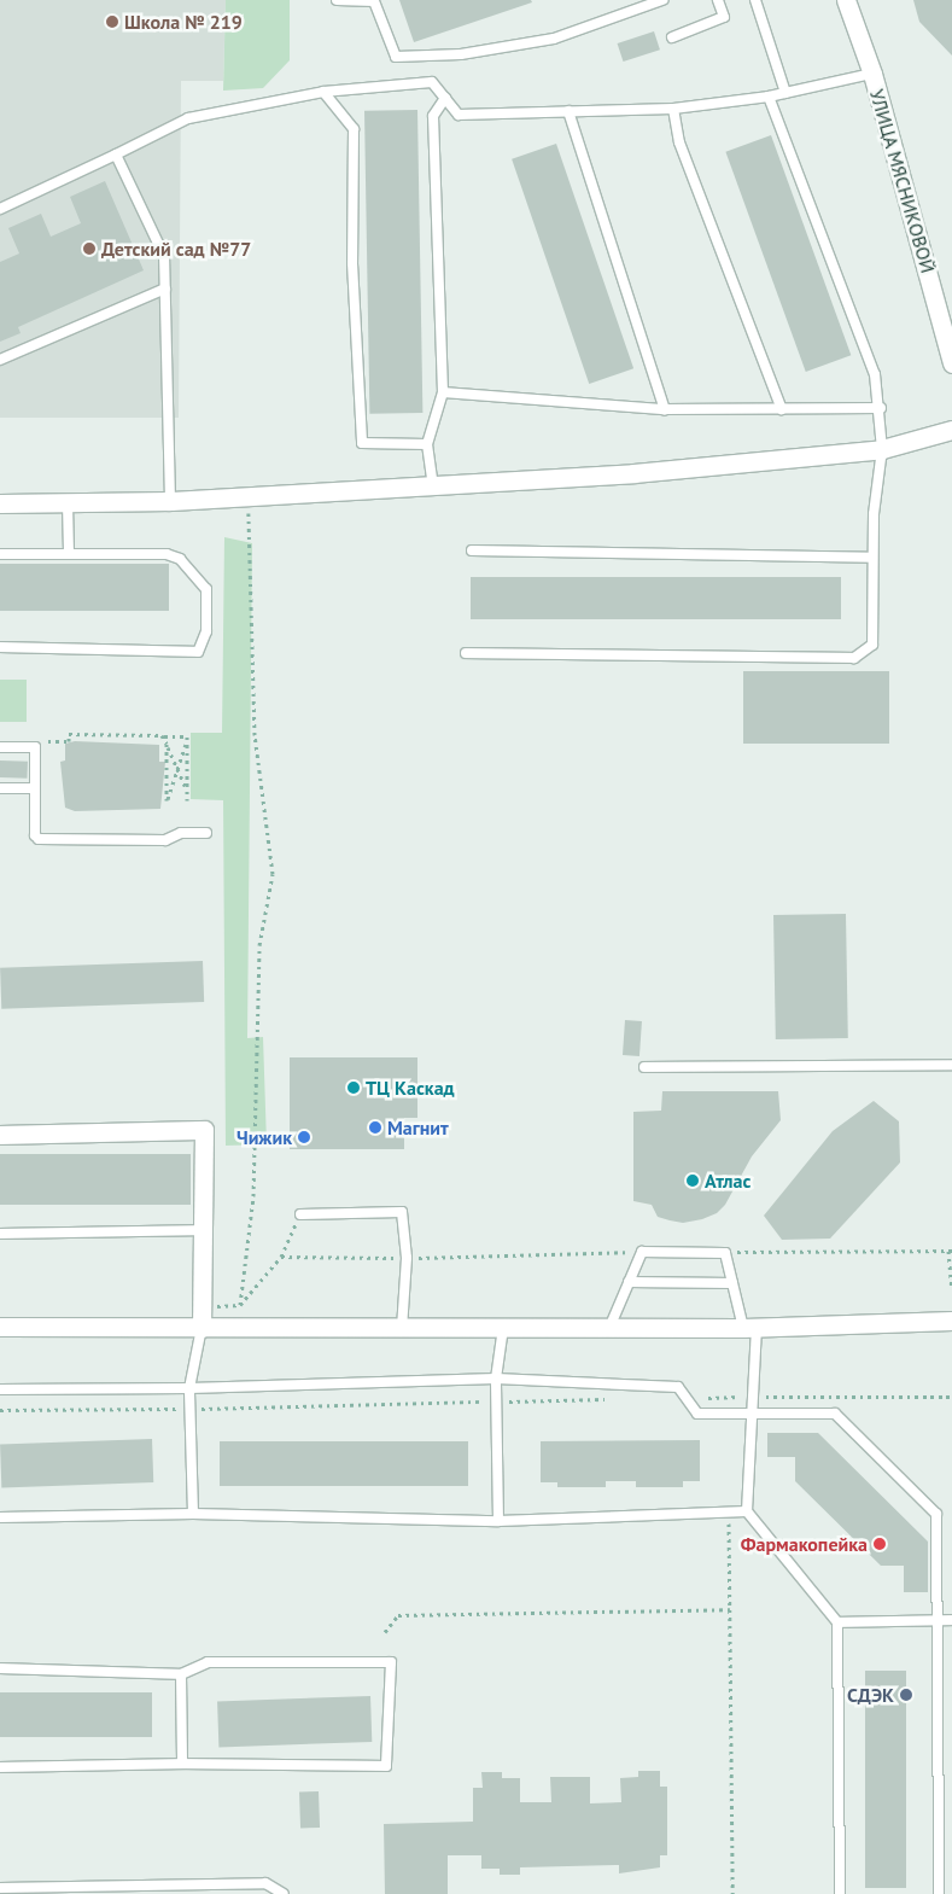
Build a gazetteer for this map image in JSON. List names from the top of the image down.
{
  "streets": {
    "street": ["УЛИЦА МЯСНИКОВОЙ"]
  },
  "places": [
    "Школа № 219",
    "Детский сад №77",
    "ТЦ Каскад",
    "Магнит",
    "Чижик",
    "Атлас",
    "Фармакопейка",
    "СДЭК"
  ]
}
